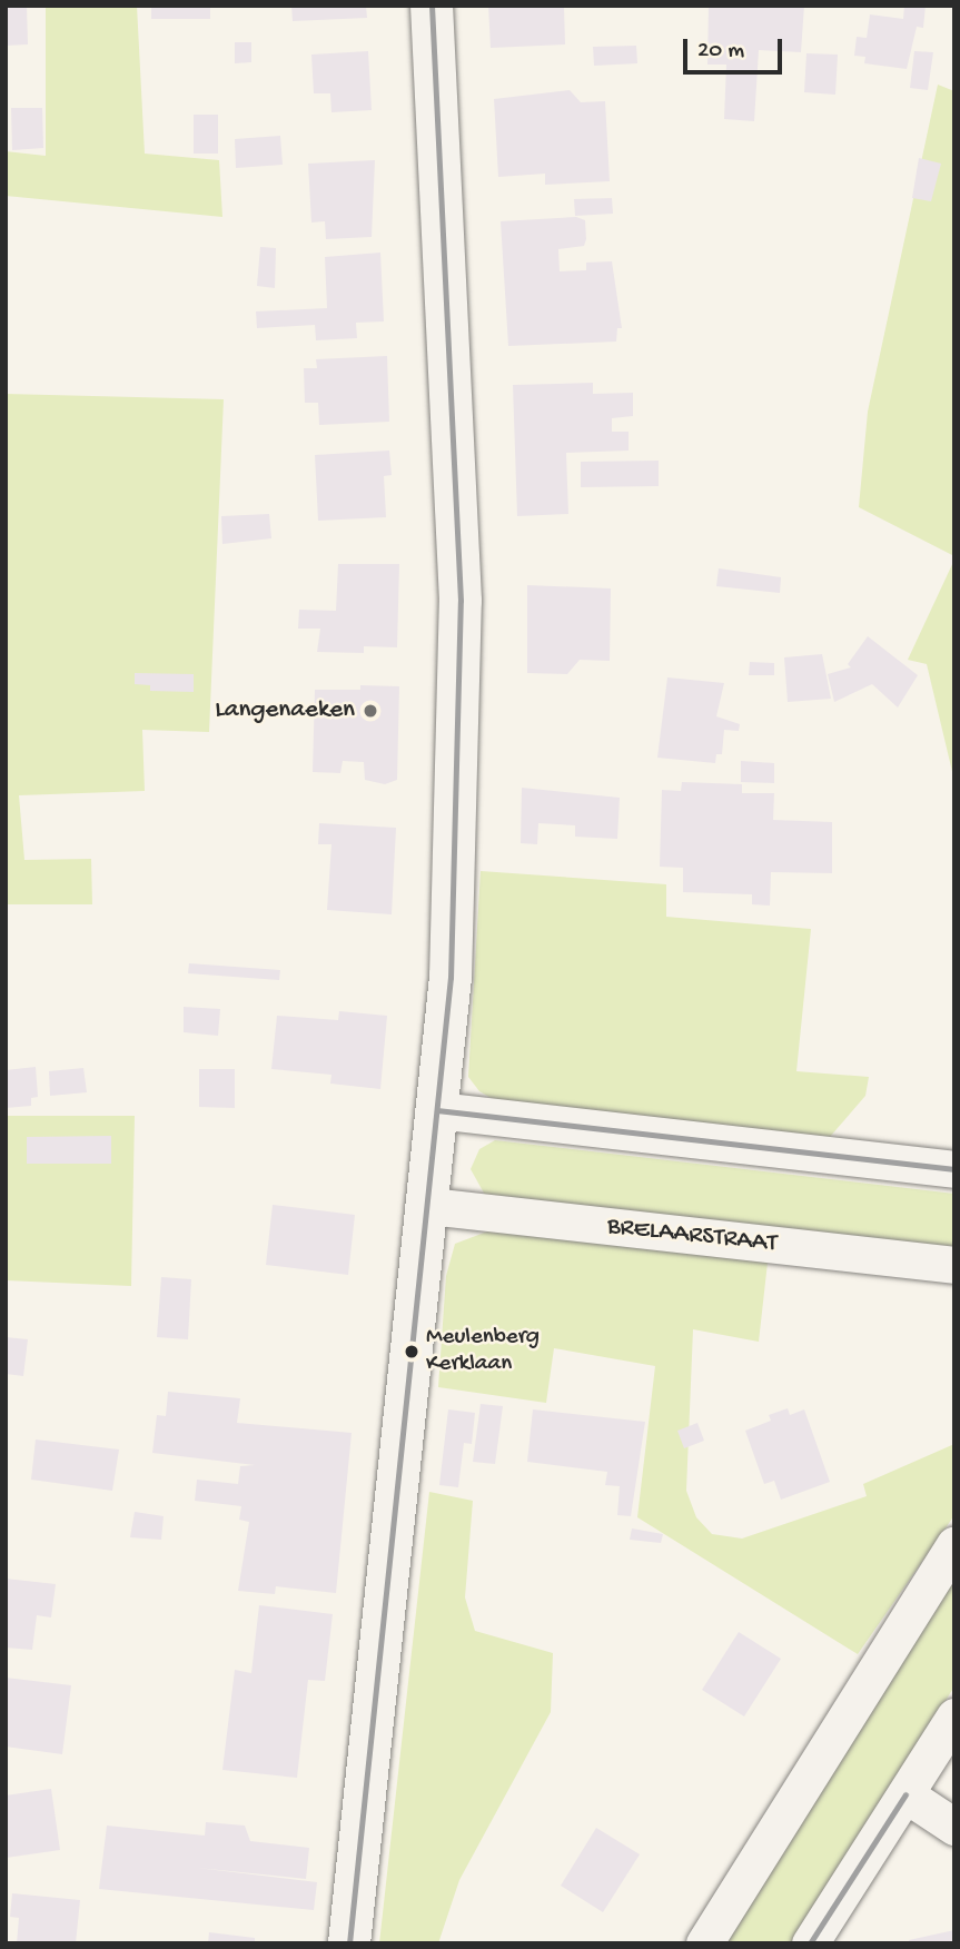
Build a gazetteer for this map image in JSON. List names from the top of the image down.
{
  "streets": {
    "street": ["BRELAARSTRAAT"]
  },
  "places": ["Langenaeken", "Meulenberg Kerklaan"],
  "scale_bar": "20 m"
}
